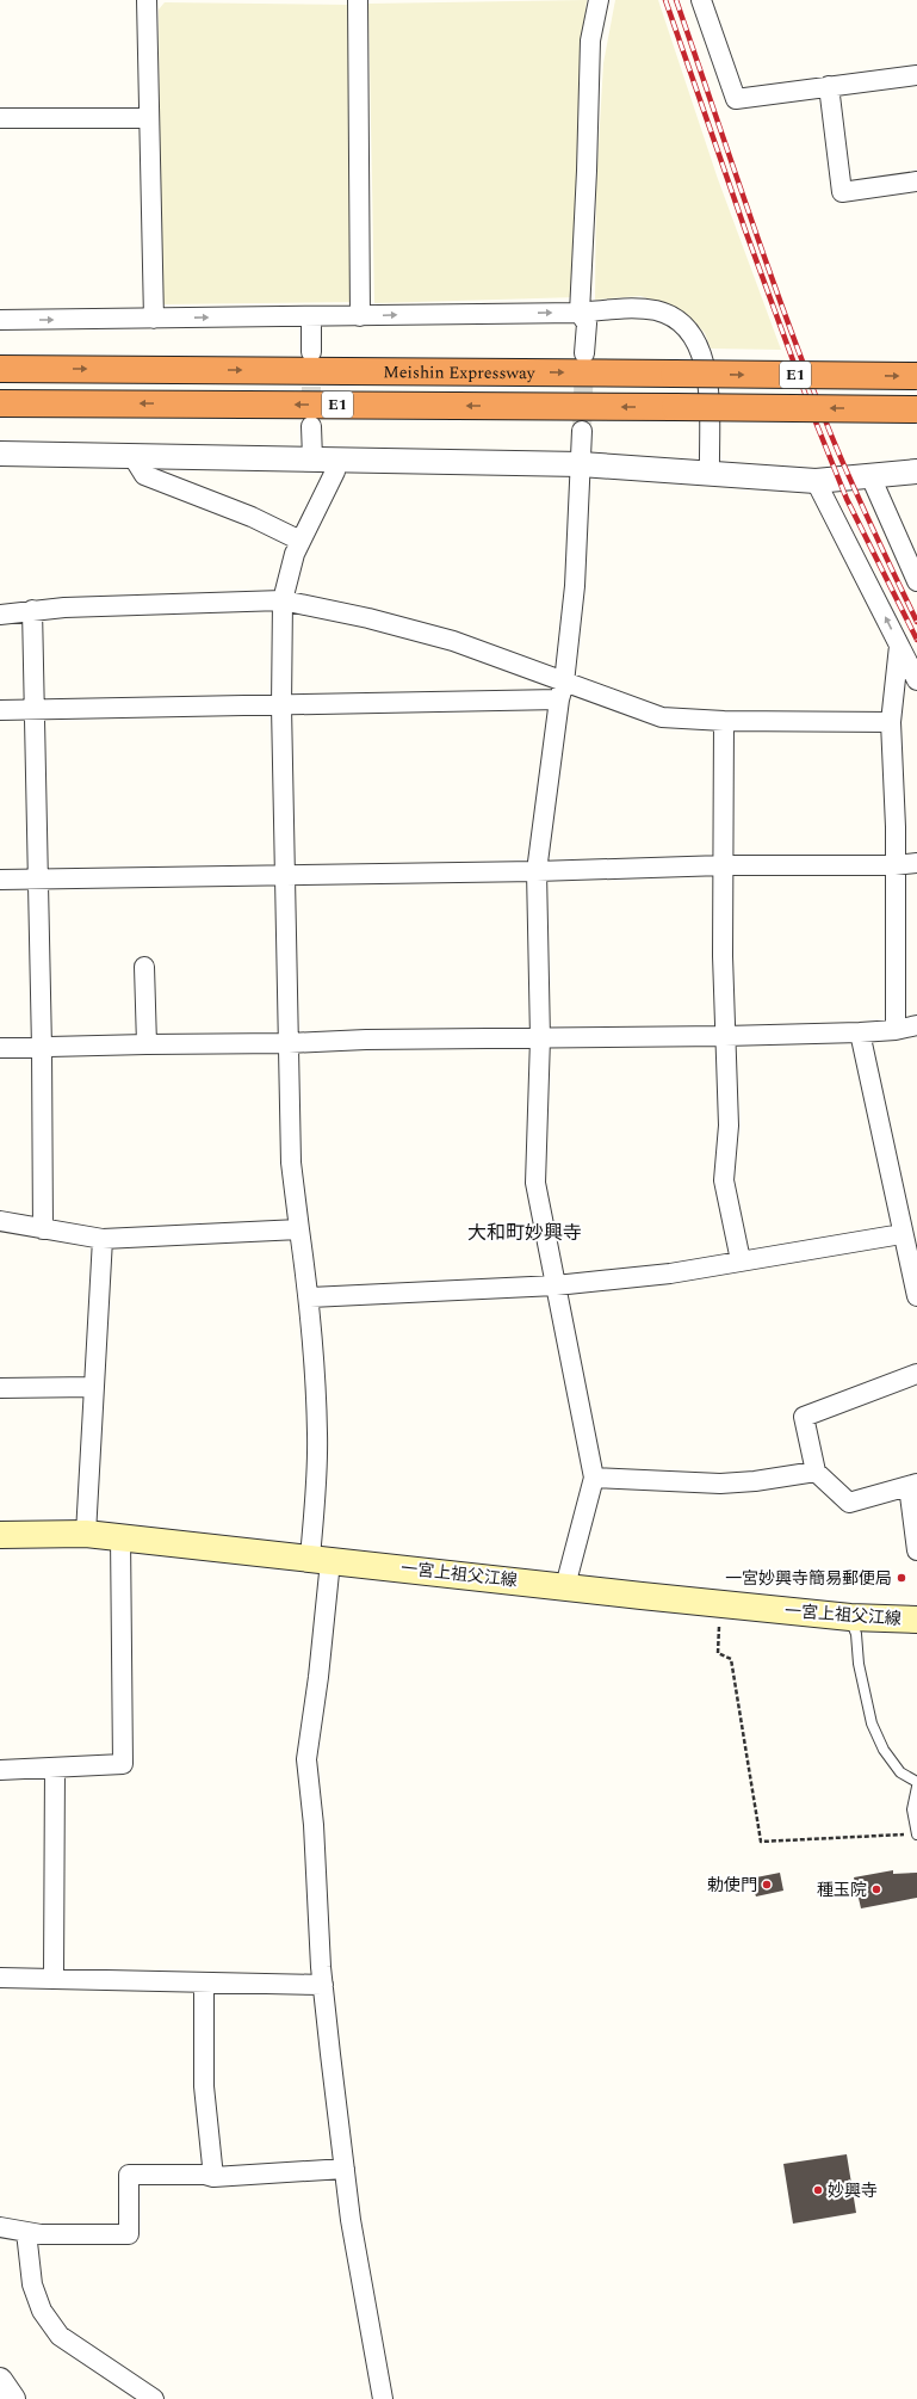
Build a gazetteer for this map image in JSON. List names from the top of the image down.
{
  "streets": {
    "highway": ["Meishin Expressway", "E1"],
    "main road": ["一宮上祖父江線"]
  },
  "districts": ["大和町妙興寺"],
  "places": [
    "一宮妙興寺簡易郵便局",
    "勅使門",
    "種玉院",
    "妙興寺"
  ]
}
